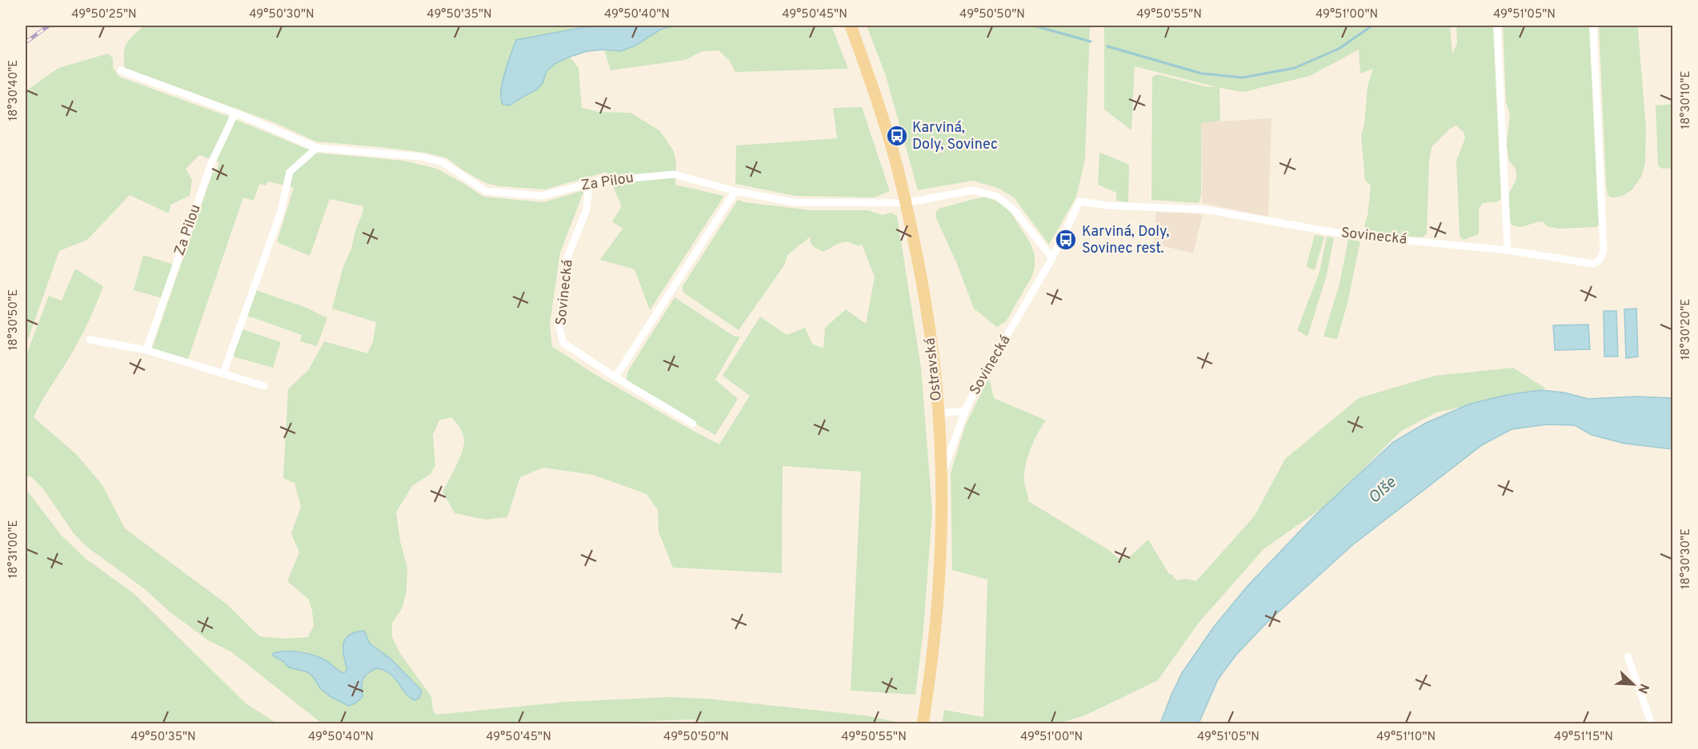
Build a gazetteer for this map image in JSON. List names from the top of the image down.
{
  "streets": {
    "main road": ["Ostravská"],
    "street": ["Za Pilou", "Sovinecká"]
  },
  "crossings": [
    ["Za Pilou", "Sovinecká"],
    ["Za Pilou", "Ostravská"],
    ["Sovinecká", "Ostravská"]
  ],
  "water": ["Olše"],
  "places": {
    "bus stop": ["Karviná, Doly, Sovinec", "Karviná, Doly, Sovinec rest."]
  },
  "north": "bottom right",
  "coordinates": [
    "49°50'25\"N",
    "49°50'30\"N",
    "49°50'35\"N",
    "49°50'40\"N",
    "49°50'45\"N",
    "49°50'50\"N",
    "49°50'55\"N",
    "49°51'00\"N",
    "49°51'05\"N",
    "18°30'40\"E",
    "18°30'10\"E",
    "18°30'50\"E",
    "18°30'20\"E",
    "18°31'00\"E",
    "18°30'30\"E",
    "49°51'10\"N",
    "49°51'15\"N"
  ]
}
